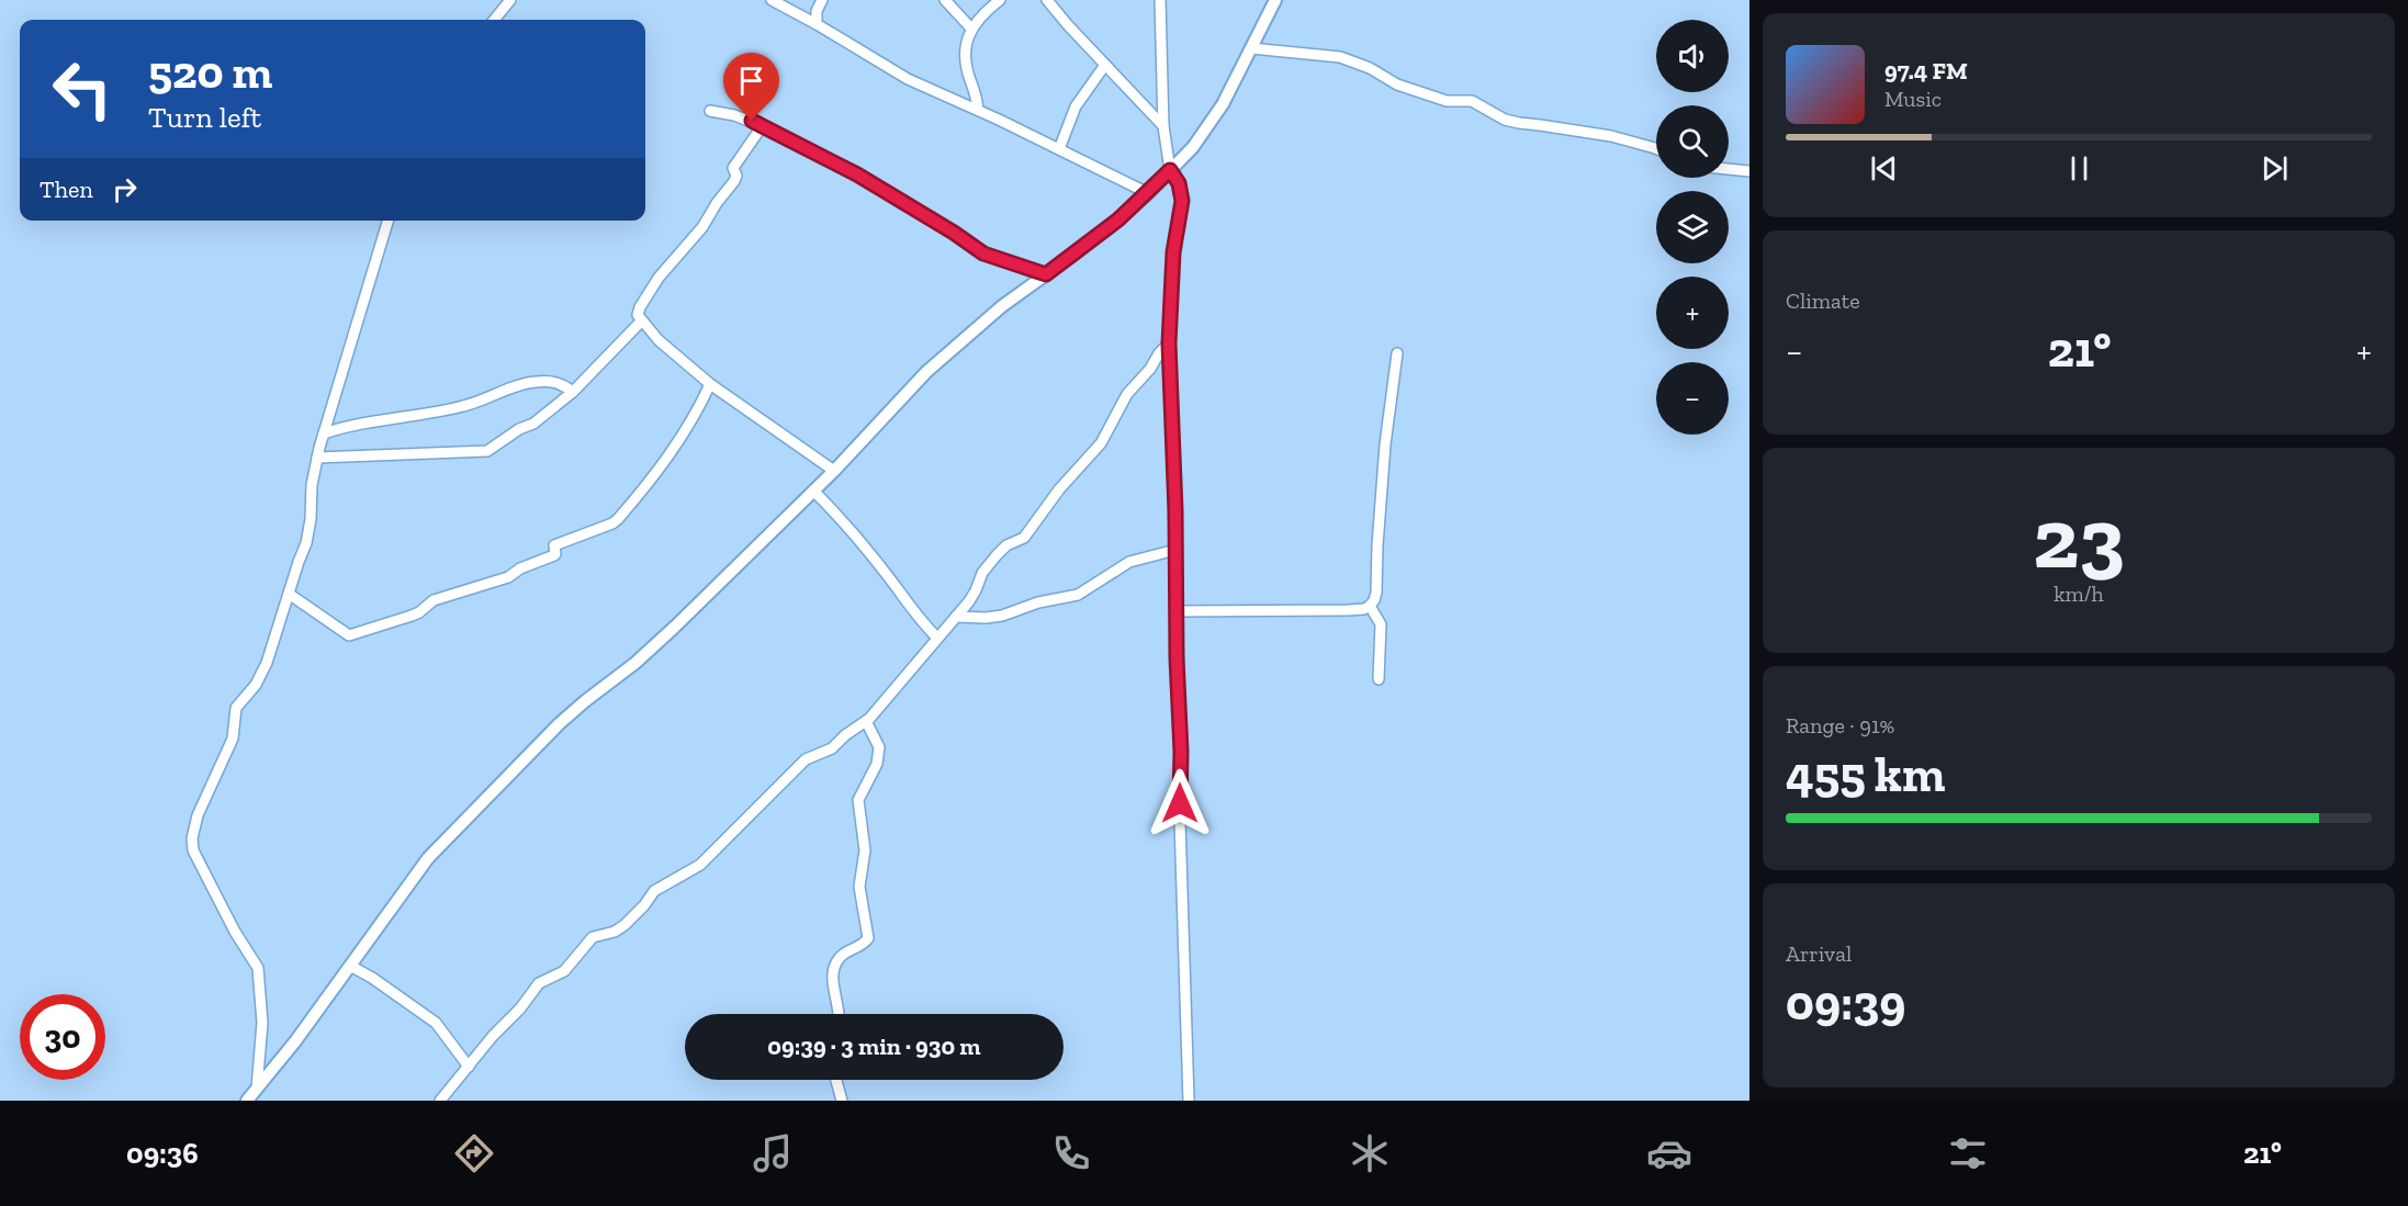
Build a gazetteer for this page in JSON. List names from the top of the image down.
{
  "page": {
    "map_buttons": ["+", "−"],
    "turn": ["520 m", "Turn left"],
    "song": ["97.4 FM", "Music"],
    "then": "Then",
    "tile": [
      "Climate",
      ["23", "km/h"],
      ["Range · 91%", "455 km"],
      ["Arrival", "09:39"]
    ],
    "heat": ["−", "21°", "+"],
    "limit": "30",
    "trip": "09:39 · 3 min · 930 m",
    "tabs": ["09:36", "21°"]
  }
}
